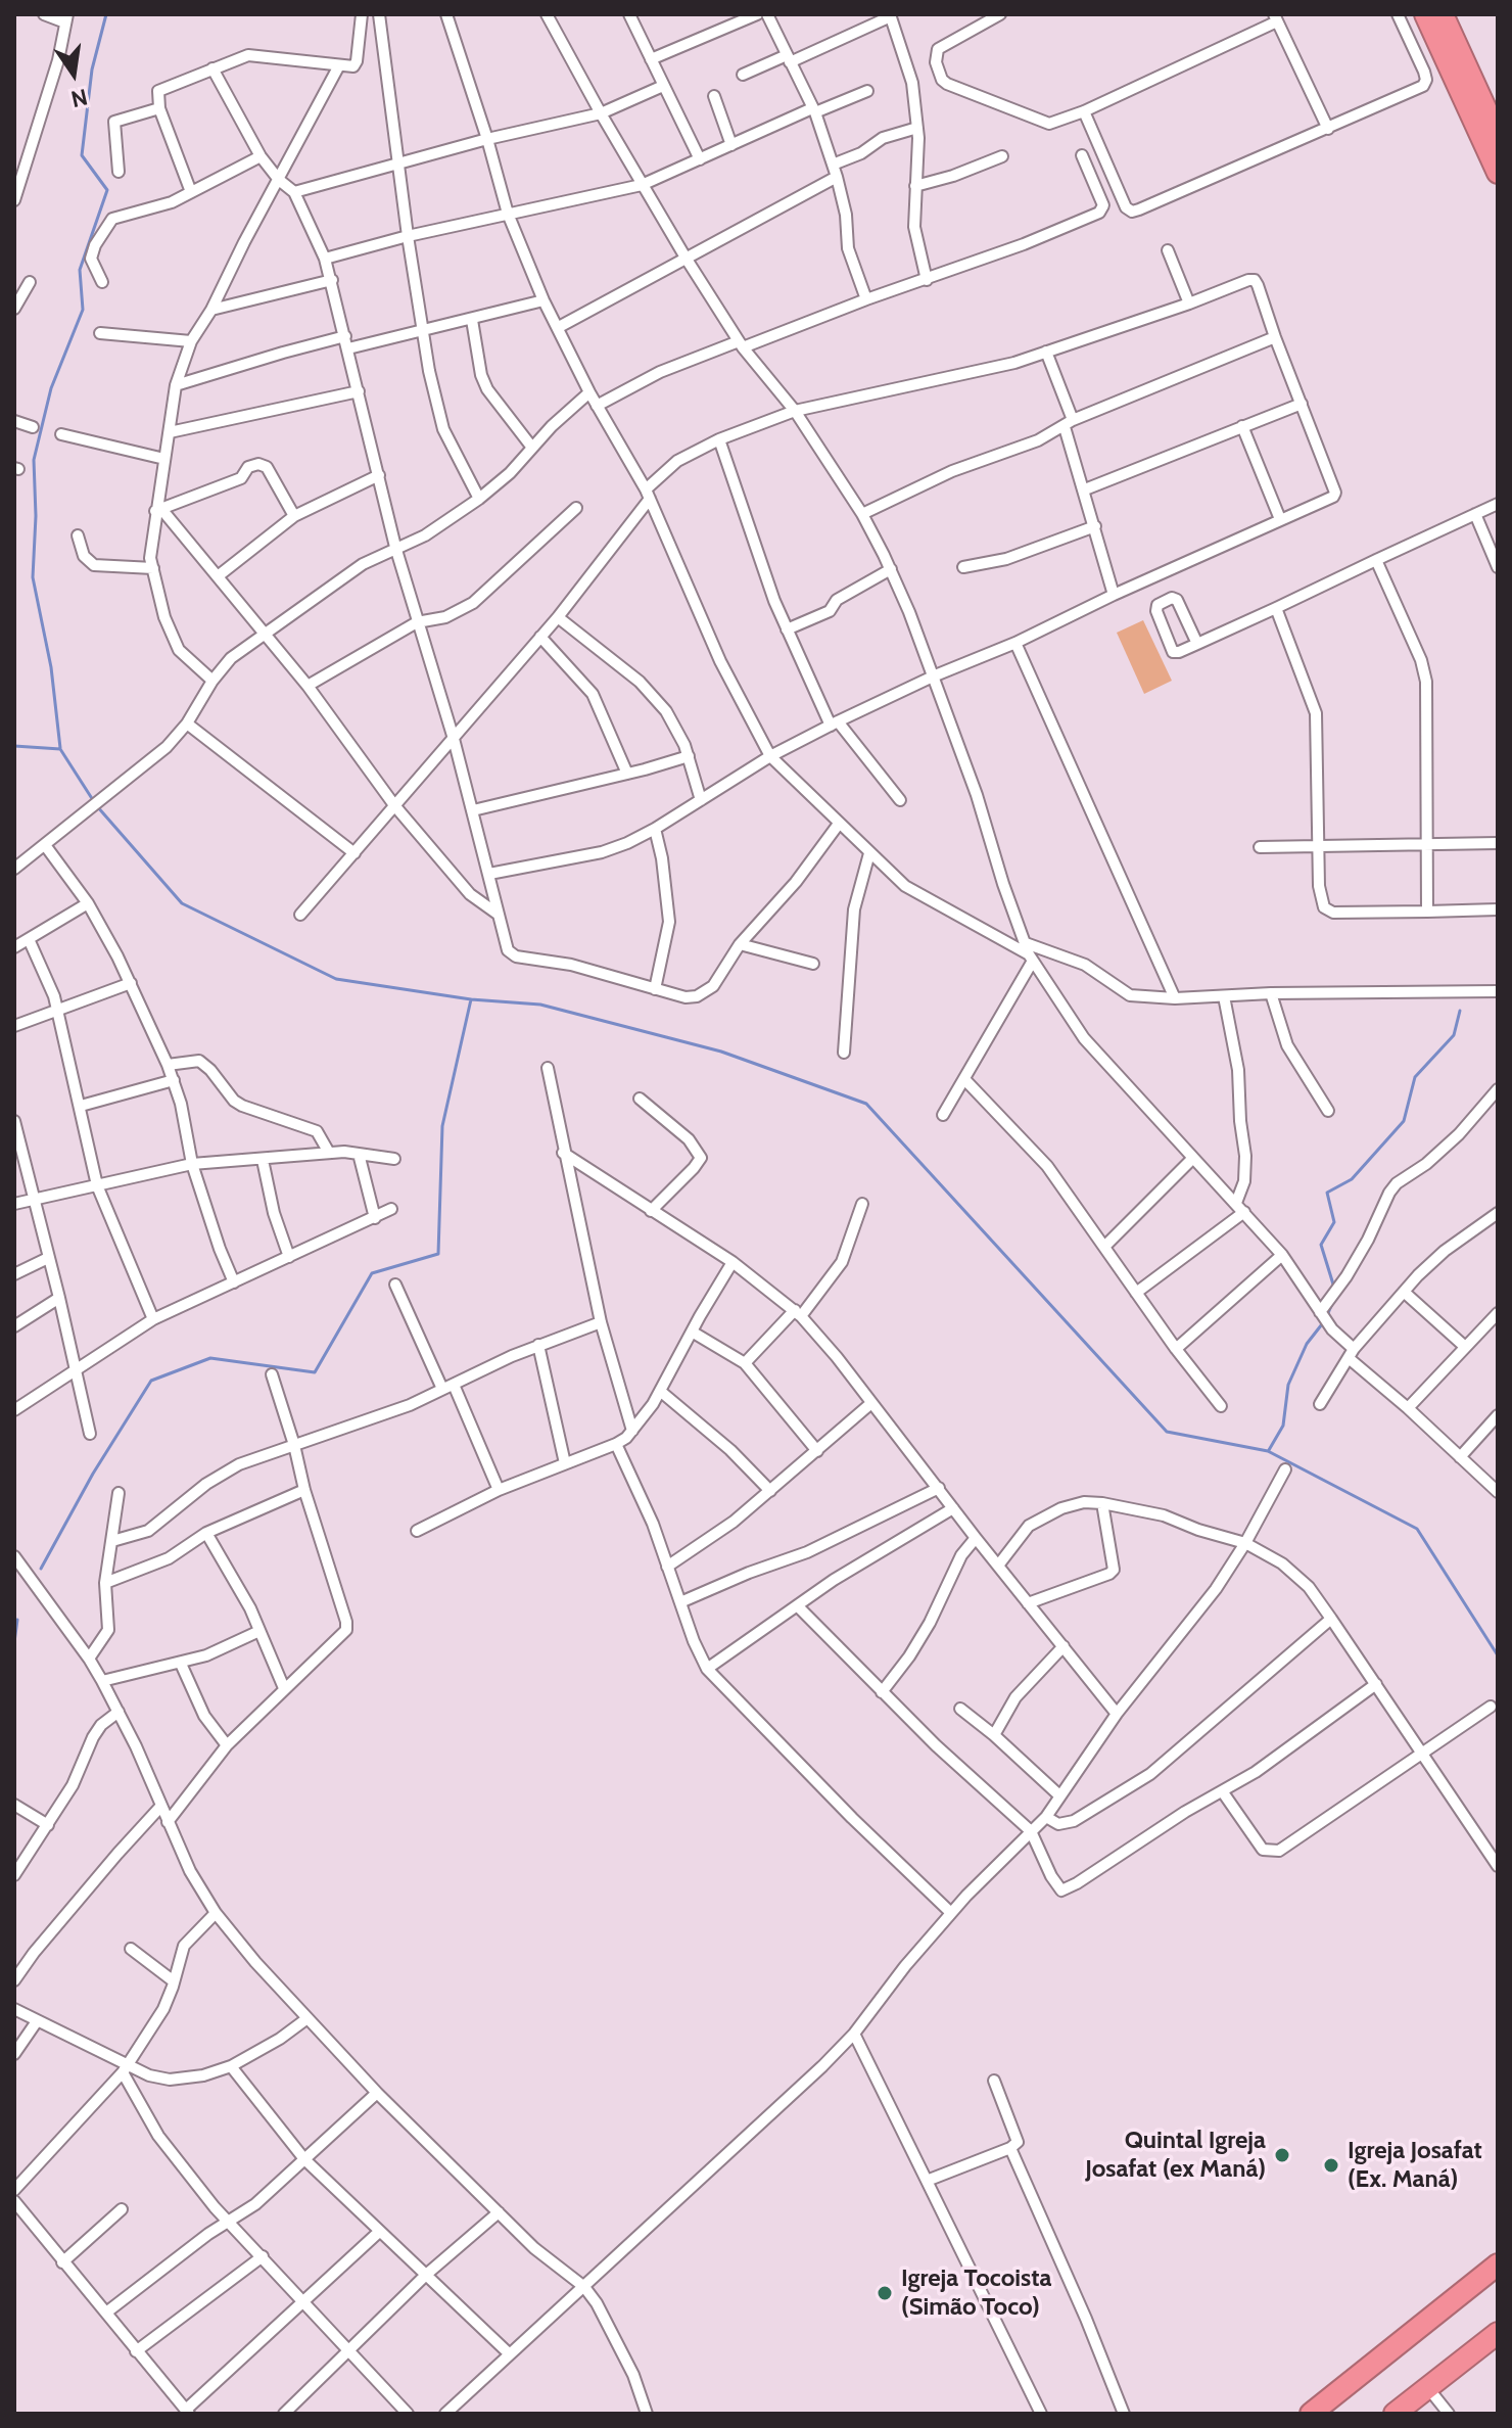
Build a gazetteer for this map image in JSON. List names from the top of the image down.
{
  "places": ["Quintal Igreja Josafat (ex Maná)", "Igreja Josafat (Ex. Maná)", "Igreja Tocoista (Simão Toco)"],
  "north": "bottom"
}
